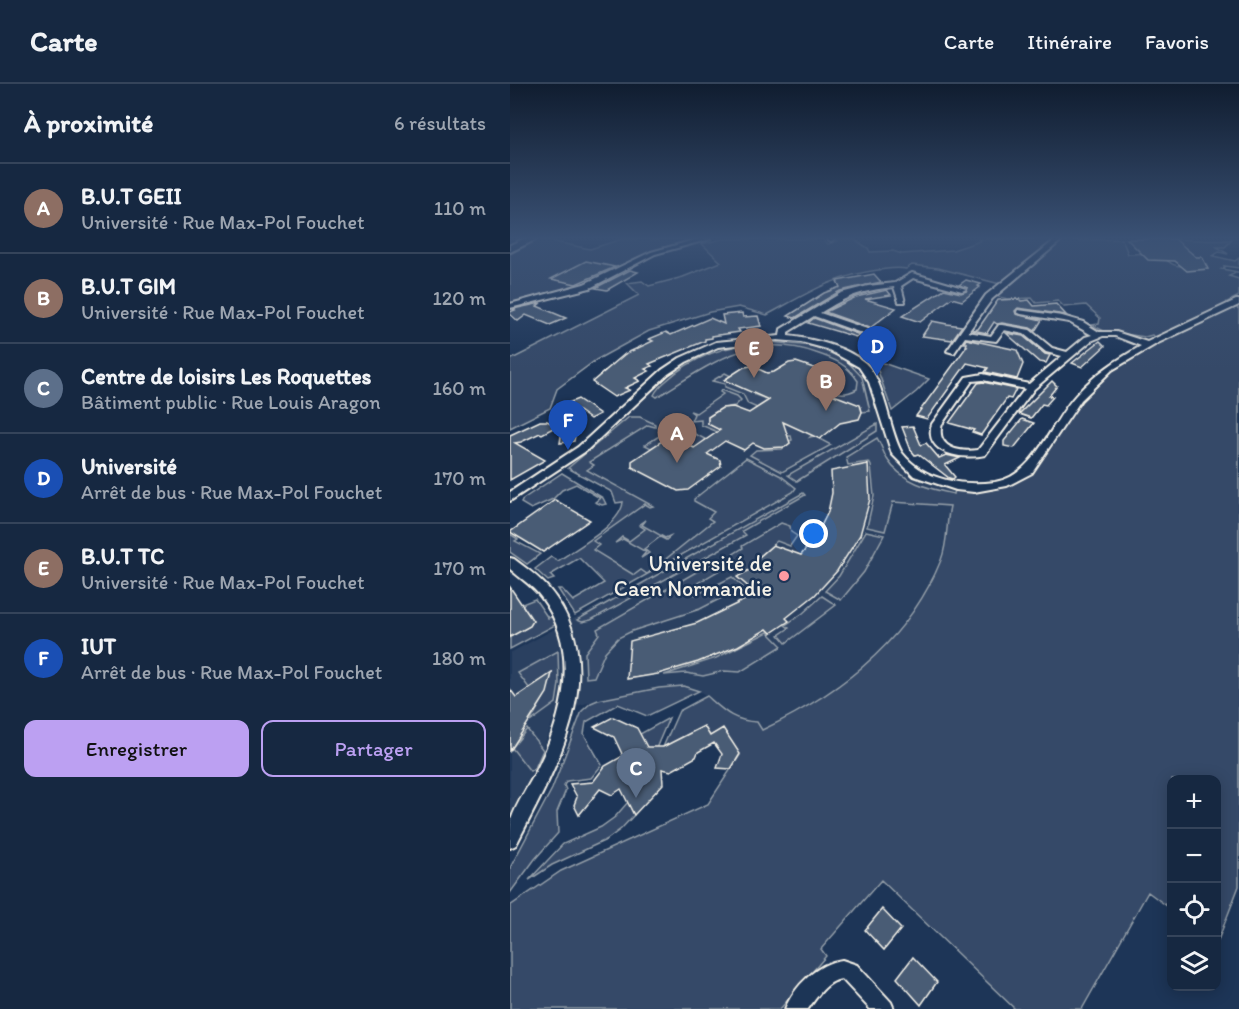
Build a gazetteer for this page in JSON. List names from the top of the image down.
{
  "places": ["Université de Caen Normandie"],
  "page": {
    "header": "Carte",
    "nav": ["Carte", "Itinéraire", "Favoris"],
    "heading": ["À proximité", "6 résultats"],
    "list": [
      {
        "mark": "A",
        "name": "B.U.T GEII",
        "note": "Université · Rue Max-Pol Fouchet",
        "value": "110 m"
      },
      {
        "mark": "B",
        "name": "B.U.T GIM",
        "note": "Université · Rue Max-Pol Fouchet",
        "value": "120 m"
      },
      {
        "mark": "C",
        "name": "Centre de loisirs Les Roquettes",
        "note": "Bâtiment public · Rue Louis Aragon",
        "value": "160 m"
      },
      {
        "mark": "D",
        "name": "Université",
        "note": "Arrêt de bus · Rue Max-Pol Fouchet",
        "value": "170 m"
      },
      {
        "mark": "E",
        "name": "B.U.T TC",
        "note": "Université · Rue Max-Pol Fouchet",
        "value": "170 m"
      },
      {
        "mark": "F",
        "name": "IUT",
        "note": "Arrêt de bus · Rue Max-Pol Fouchet",
        "value": "180 m"
      }
    ],
    "pins": [
      "D",
      "E",
      "B",
      "F",
      "A",
      "C"
    ],
    "buttons": ["Enregistrer", "Partager"],
    "map_buttons": ["+", "−"]
  }
}
